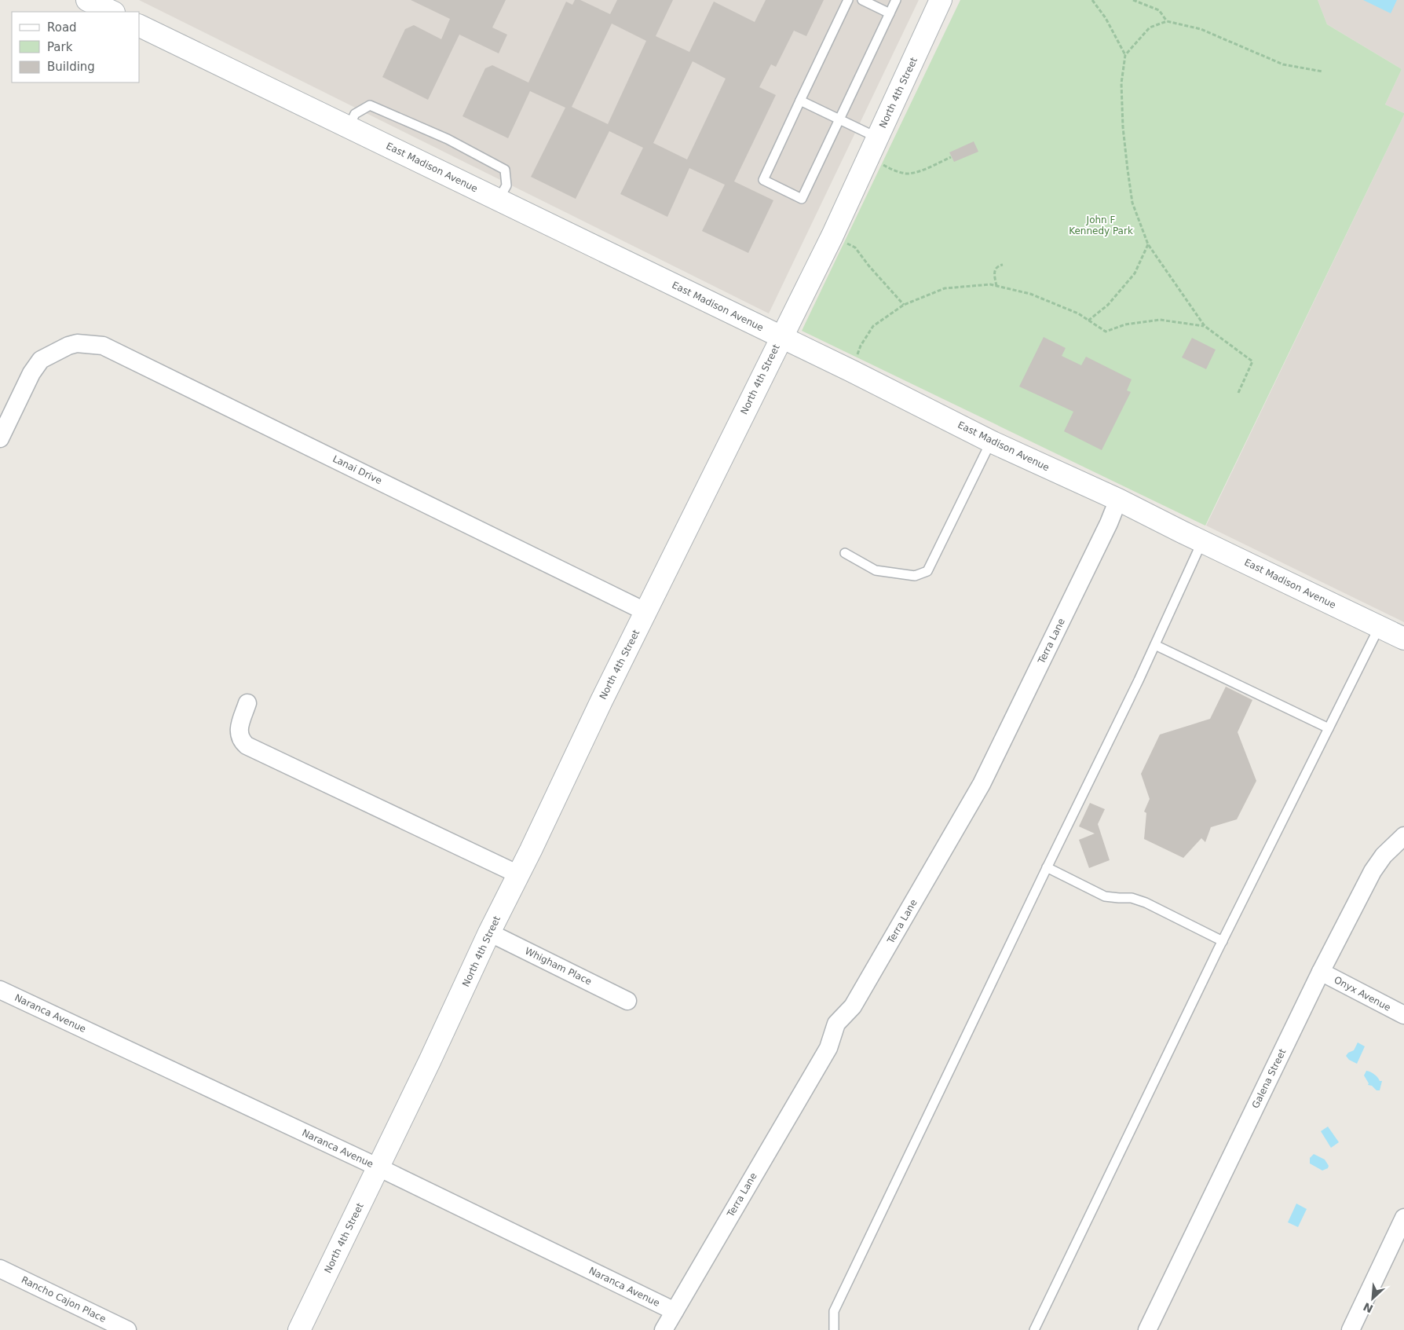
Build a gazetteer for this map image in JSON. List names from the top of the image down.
{
  "streets": {
    "street": [
      "North 4th Street",
      "East Madison Avenue",
      "Lanai Drive",
      "Terra Lane",
      "Whigham Place",
      "Onyx Avenue",
      "Naranca Avenue",
      "Galena Street",
      "Rancho Cajon Place"
    ]
  },
  "crossings": [
    ["North 4th Street", "East Madison Avenue"],
    ["North 4th Street", "Lanai Drive"],
    ["North 4th Street", "Whigham Place"],
    ["North 4th Street", "Naranca Avenue"],
    ["East Madison Avenue", "Terra Lane"],
    ["Terra Lane", "Naranca Avenue"],
    ["Onyx Avenue", "Galena Street"]
  ],
  "parks": ["John F Kennedy Park"],
  "legend": ["Road", "Park", "Building"],
  "north": "bottom left"
}
